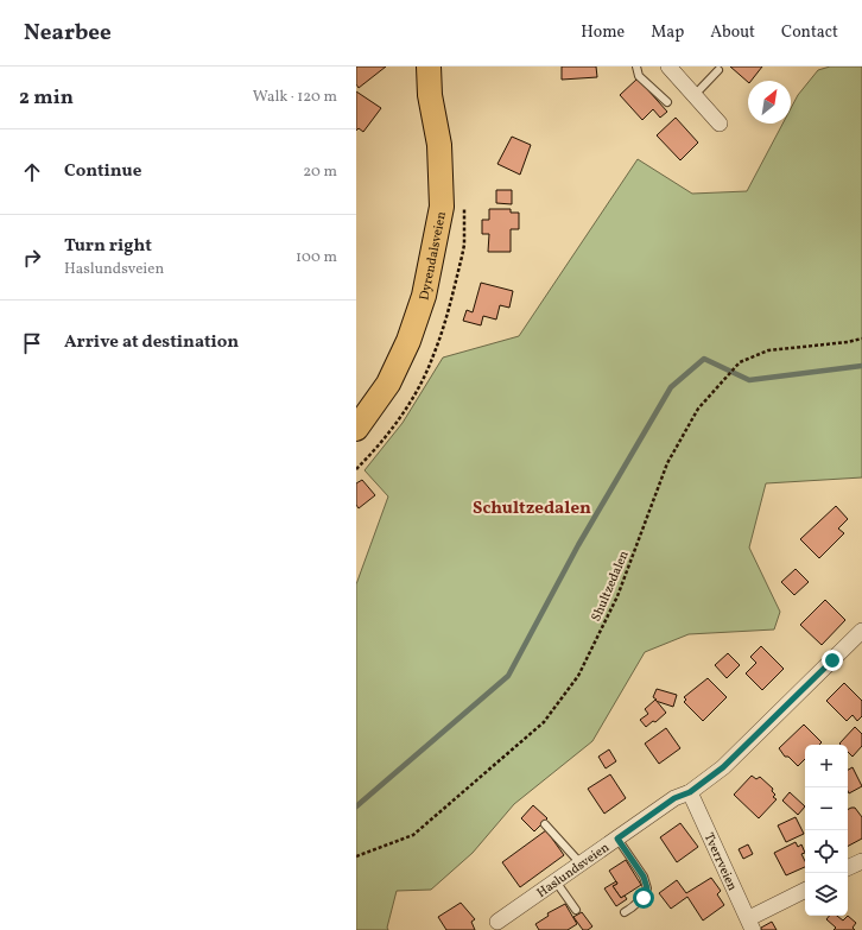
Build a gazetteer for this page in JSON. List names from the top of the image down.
{
  "streets": {
    "main road": ["Dyrendalsveien"],
    "street": ["Tverrveien", "Haslundsveien"],
    "path": ["Shultzedalen"]
  },
  "crossings": [
    ["Tverrveien", "Haslundsveien"]
  ],
  "districts": ["Schultzedalen"],
  "north": "top right",
  "page": {
    "header": "Nearbee",
    "nav": [
      "Home",
      "Map",
      "About",
      "Contact"
    ],
    "heading": ["2 min", "Walk · 120 m"],
    "list": [
      ["Continue", "20 m"],
      ["Turn right", "Haslundsveien", "100 m"],
      "Arrive at destination"
    ],
    "map_buttons": ["+", "−"]
  }
}
